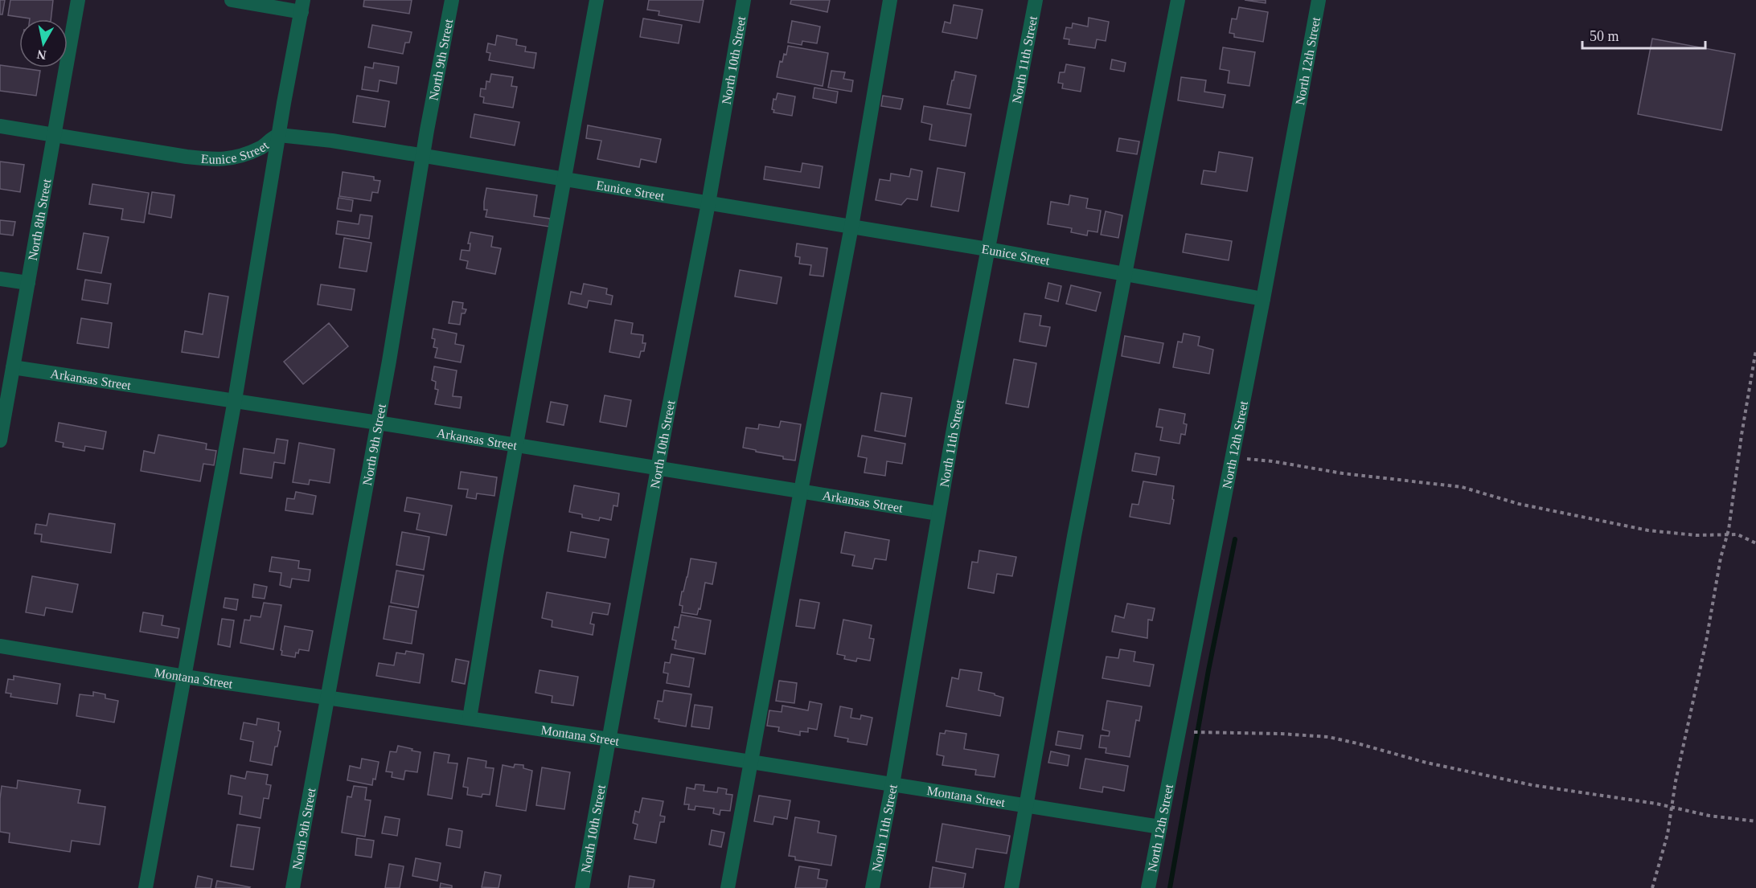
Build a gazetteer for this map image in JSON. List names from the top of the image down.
{
  "streets": {
    "street": [
      "North 9th Street",
      "North 10th Street",
      "North 11th Street",
      "North 12th Street",
      "Eunice Street",
      "North 8th Street",
      "Arkansas Street",
      "Montana Street"
    ]
  },
  "crossings": [
    ["North 9th Street", "Eunice Street"],
    ["North 9th Street", "Arkansas Street"],
    ["North 9th Street", "Montana Street"],
    ["North 10th Street", "Eunice Street"],
    ["North 10th Street", "Arkansas Street"],
    ["North 10th Street", "Montana Street"],
    ["North 11th Street", "Eunice Street"],
    ["North 11th Street", "Arkansas Street"],
    ["North 11th Street", "Montana Street"],
    ["North 12th Street", "Eunice Street"],
    ["North 12th Street", "Montana Street"],
    ["Eunice Street", "North 8th Street"],
    ["North 8th Street", "Arkansas Street"]
  ],
  "scale_bar": "50 m",
  "north": "bottom"
}
